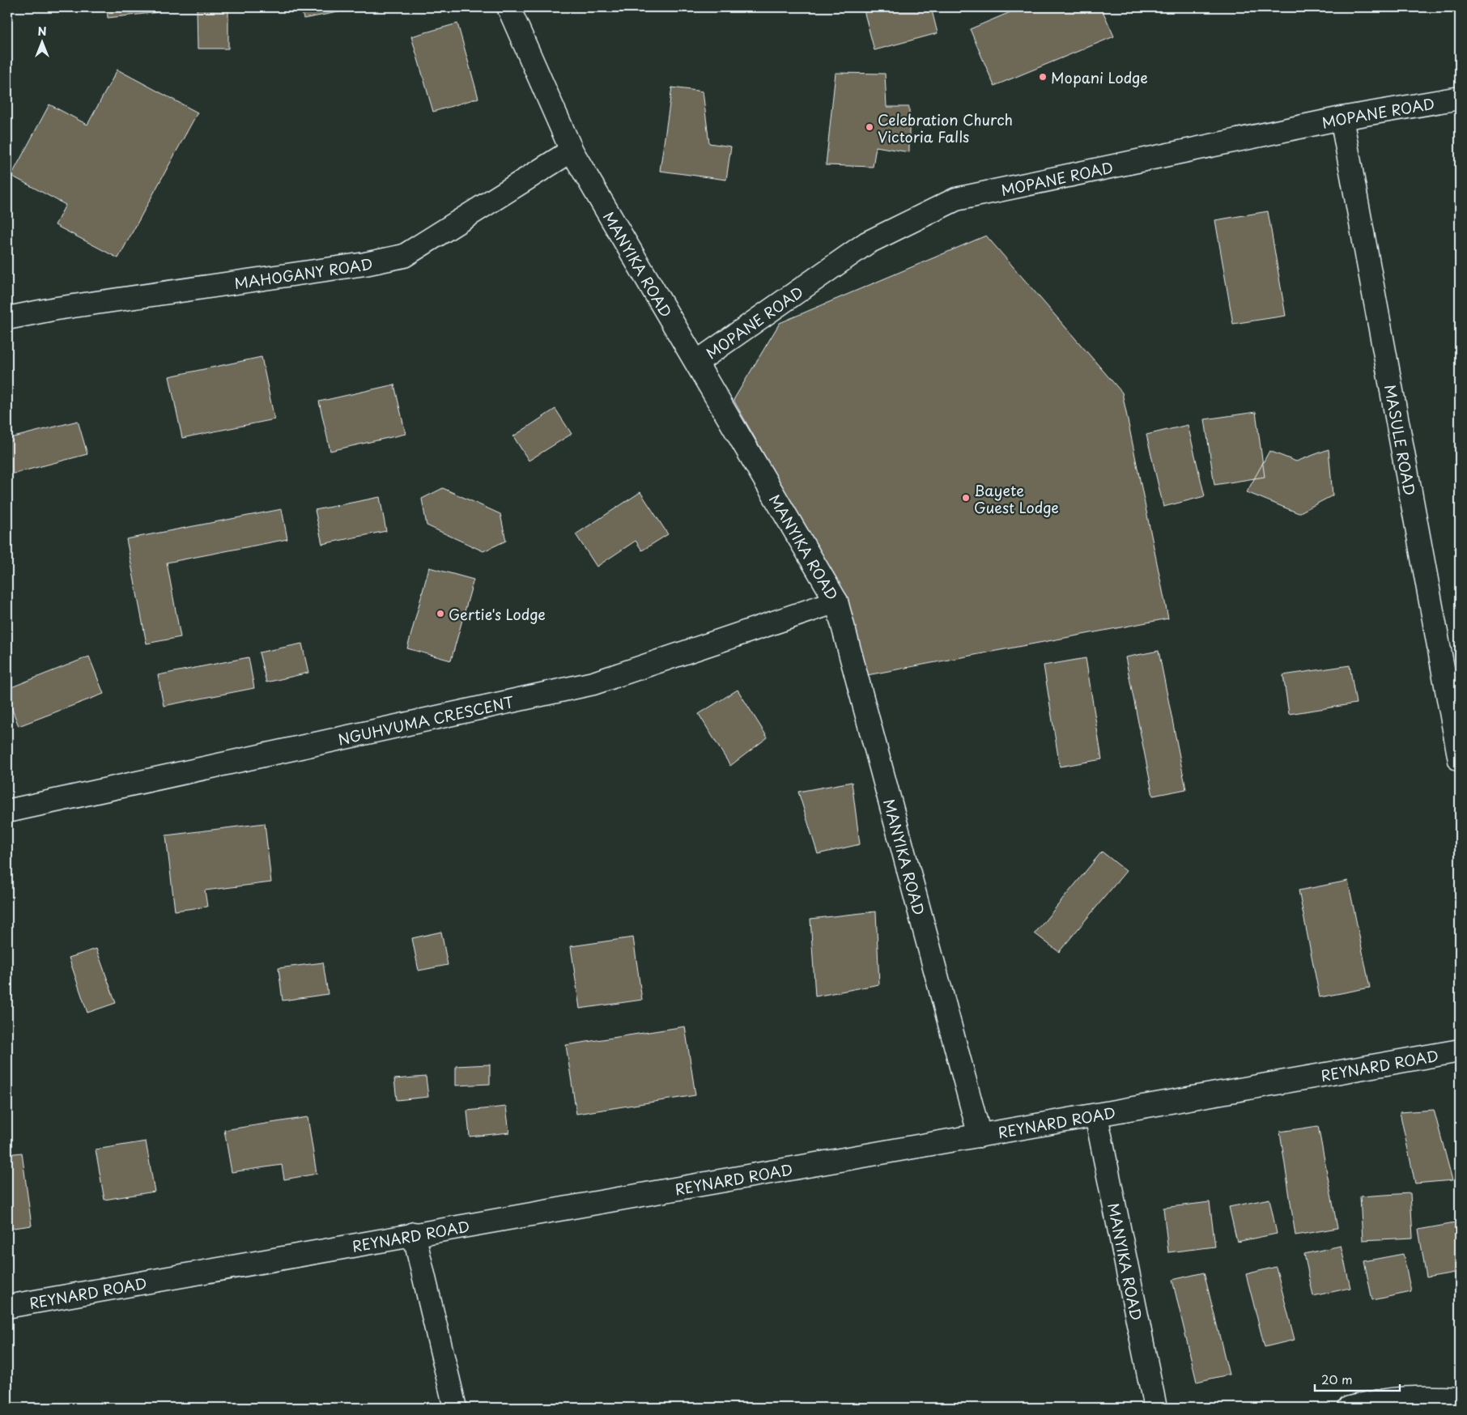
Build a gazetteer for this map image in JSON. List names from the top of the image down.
{
  "streets": {
    "street": [
      "MOPANE ROAD",
      "MANYIKA ROAD",
      "MAHOGANY ROAD",
      "MASULE ROAD",
      "NGUHVUMA CRESCENT",
      "REYNARD ROAD"
    ]
  },
  "crossings": [
    ["MOPANE ROAD", "MANYIKA ROAD"],
    ["MOPANE ROAD", "MASULE ROAD"],
    ["MANYIKA ROAD", "MAHOGANY ROAD"],
    ["MANYIKA ROAD", "NGUHVUMA CRESCENT"],
    ["MANYIKA ROAD", "REYNARD ROAD"]
  ],
  "places": [
    "Mopani Lodge",
    "Celebration Church Victoria Falls",
    "Bayete Guest Lodge",
    "Gertie's Lodge"
  ],
  "scale_bar": "20 m",
  "north": "top"
}
